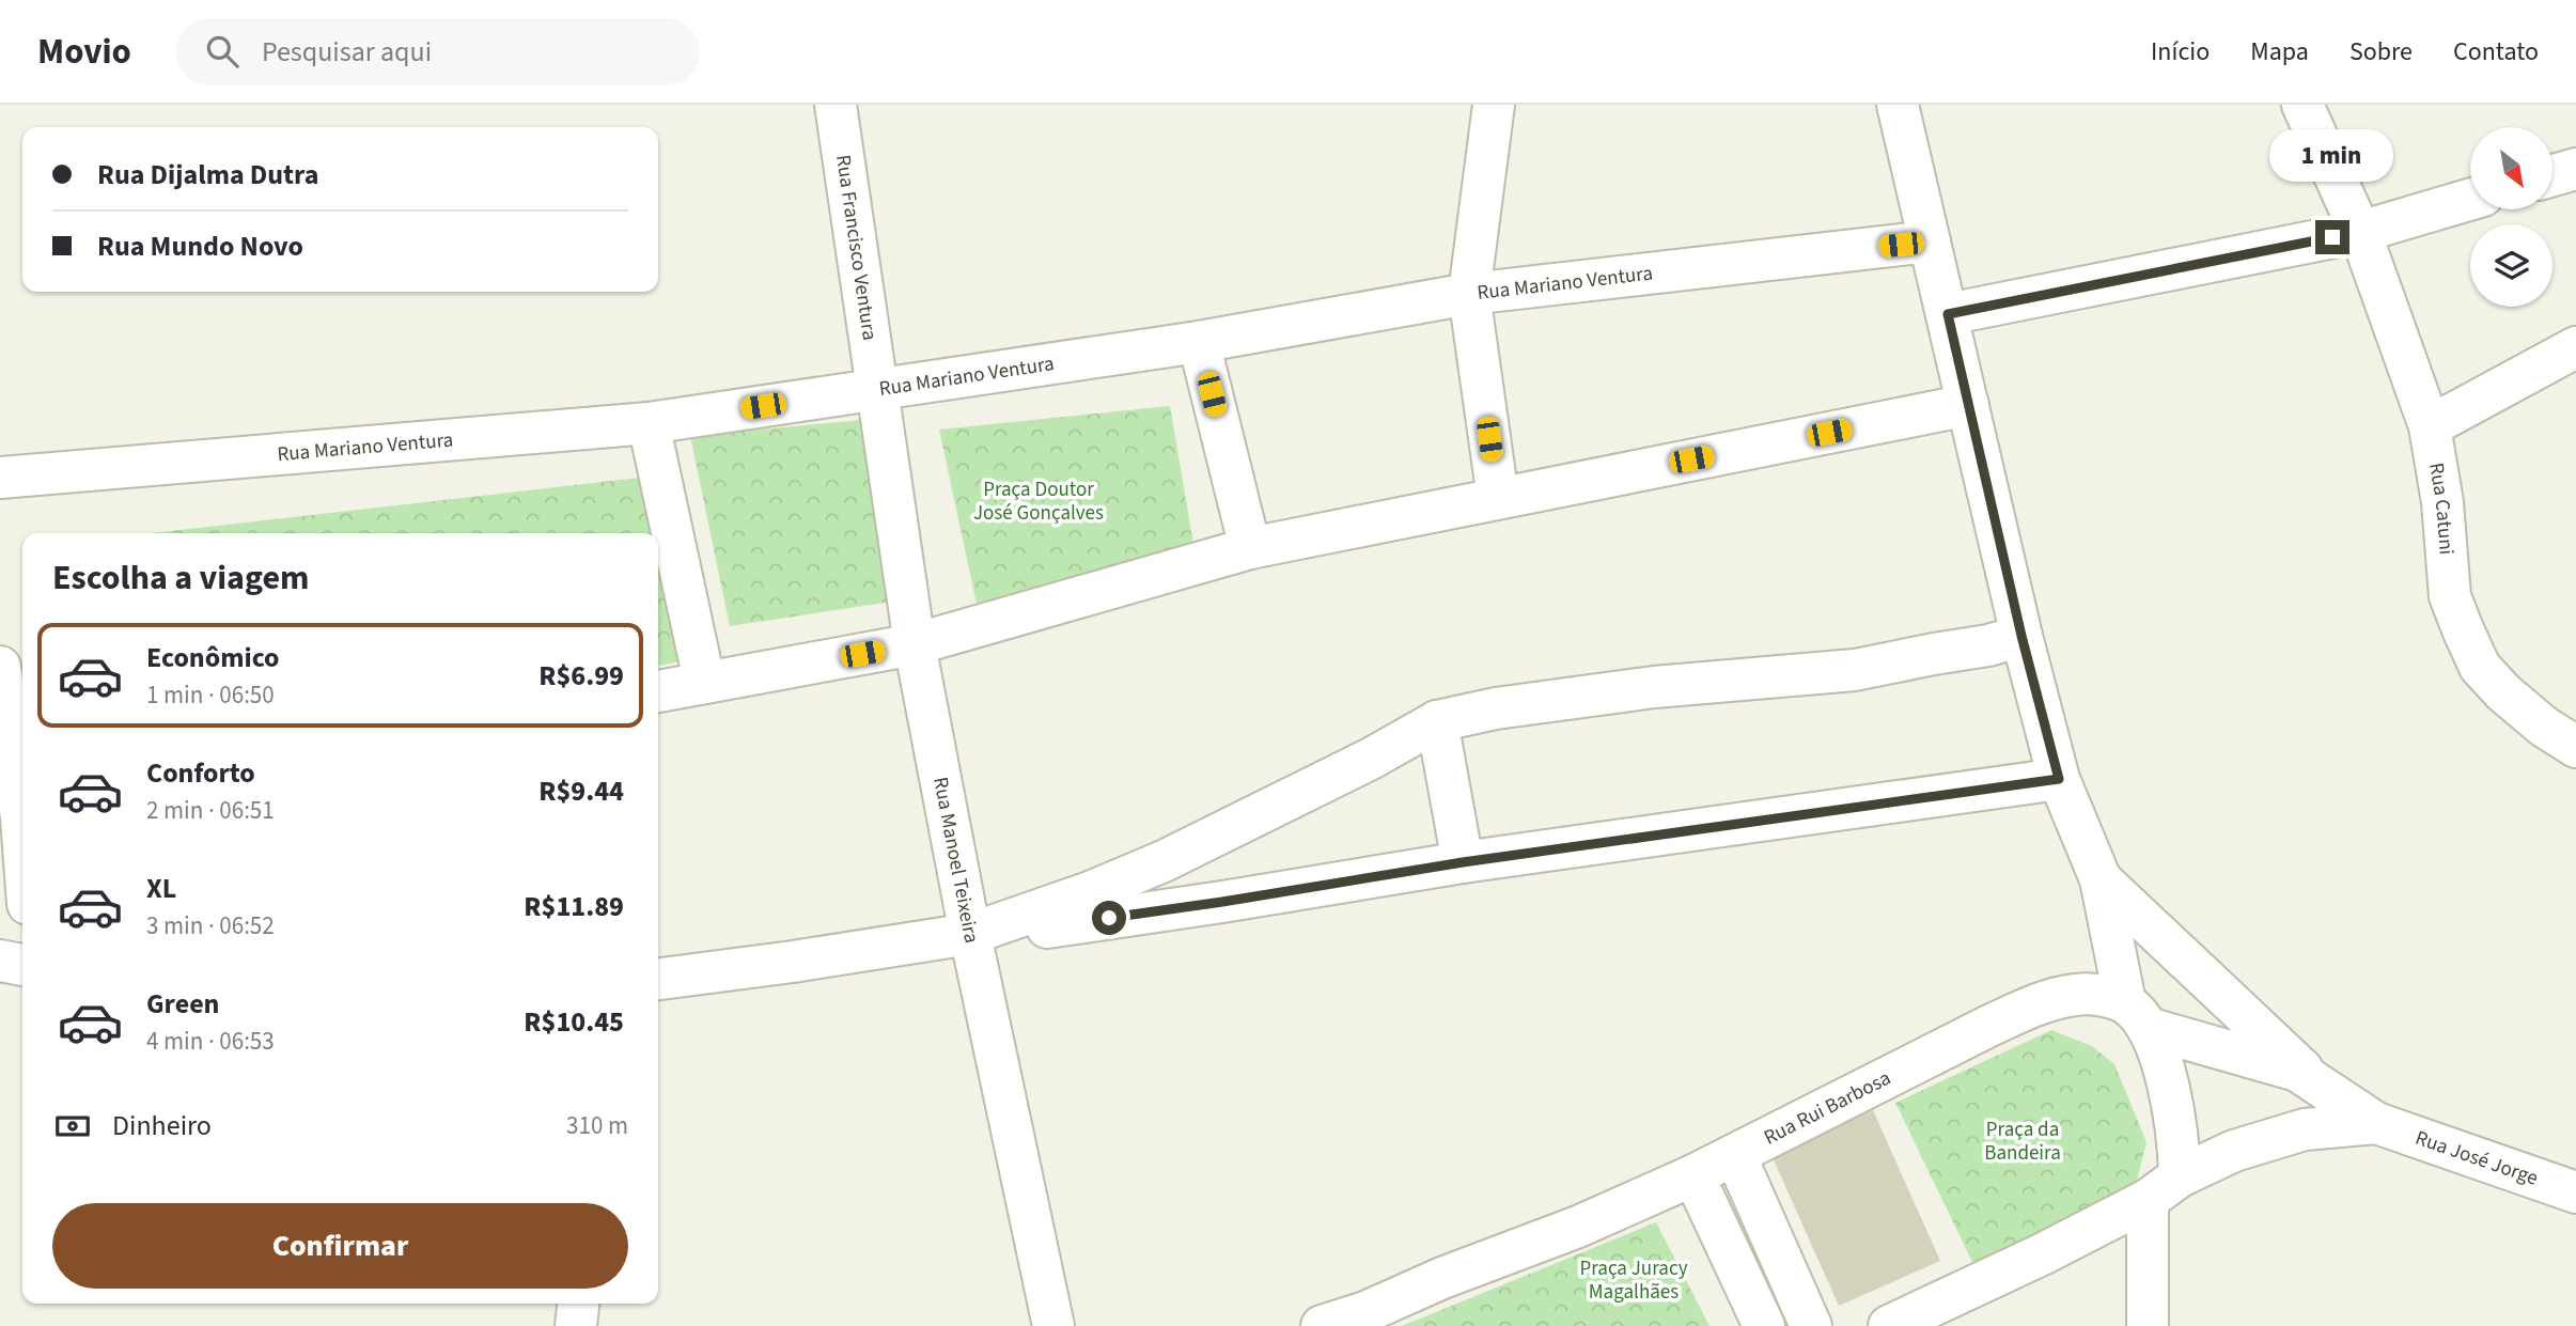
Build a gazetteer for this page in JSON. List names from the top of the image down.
{
  "streets": {
    "street": [
      "Rua Francisco Ventura",
      "Rua Mariano Ventura",
      "Rua Catuni",
      "Rua Manoel Teixeira",
      "Rua Rui Barbosa",
      "Rua José Jorge"
    ]
  },
  "crossings": [
    ["Rua Francisco Ventura", "Rua Mariano Ventura"],
    ["Rua Francisco Ventura", "Rua Manoel Teixeira"],
    ["Rua Mariano Ventura", "Rua Manoel Teixeira"]
  ],
  "parks": ["Praça Doutor José Gonçalves", "Praça da Bandeira", "Praça Juracy Magalhães"],
  "north": "bottom right",
  "page": {
    "header": "Movio",
    "search": "Pesquisar aqui",
    "nav": [
      "Início",
      "Mapa",
      "Sobre",
      "Contato"
    ],
    "banner": ["Rua Dijalma Dutra", "Rua Mundo Novo"],
    "bubble": "1 min",
    "heading": "Escolha a viagem",
    "list": [
      {
        "name": "Econômico",
        "note": "1 min · 06:50",
        "value": "R$6.99"
      },
      {
        "name": "Conforto",
        "note": "2 min · 06:51",
        "value": "R$9.44"
      },
      {
        "name": "XL",
        "note": "3 min · 06:52",
        "value": "R$11.89"
      },
      {
        "name": "Green",
        "note": "4 min · 06:53",
        "value": "R$10.45"
      }
    ],
    "pay": ["Dinheiro", "310 m"],
    "buttons": "Confirmar"
  }
}
